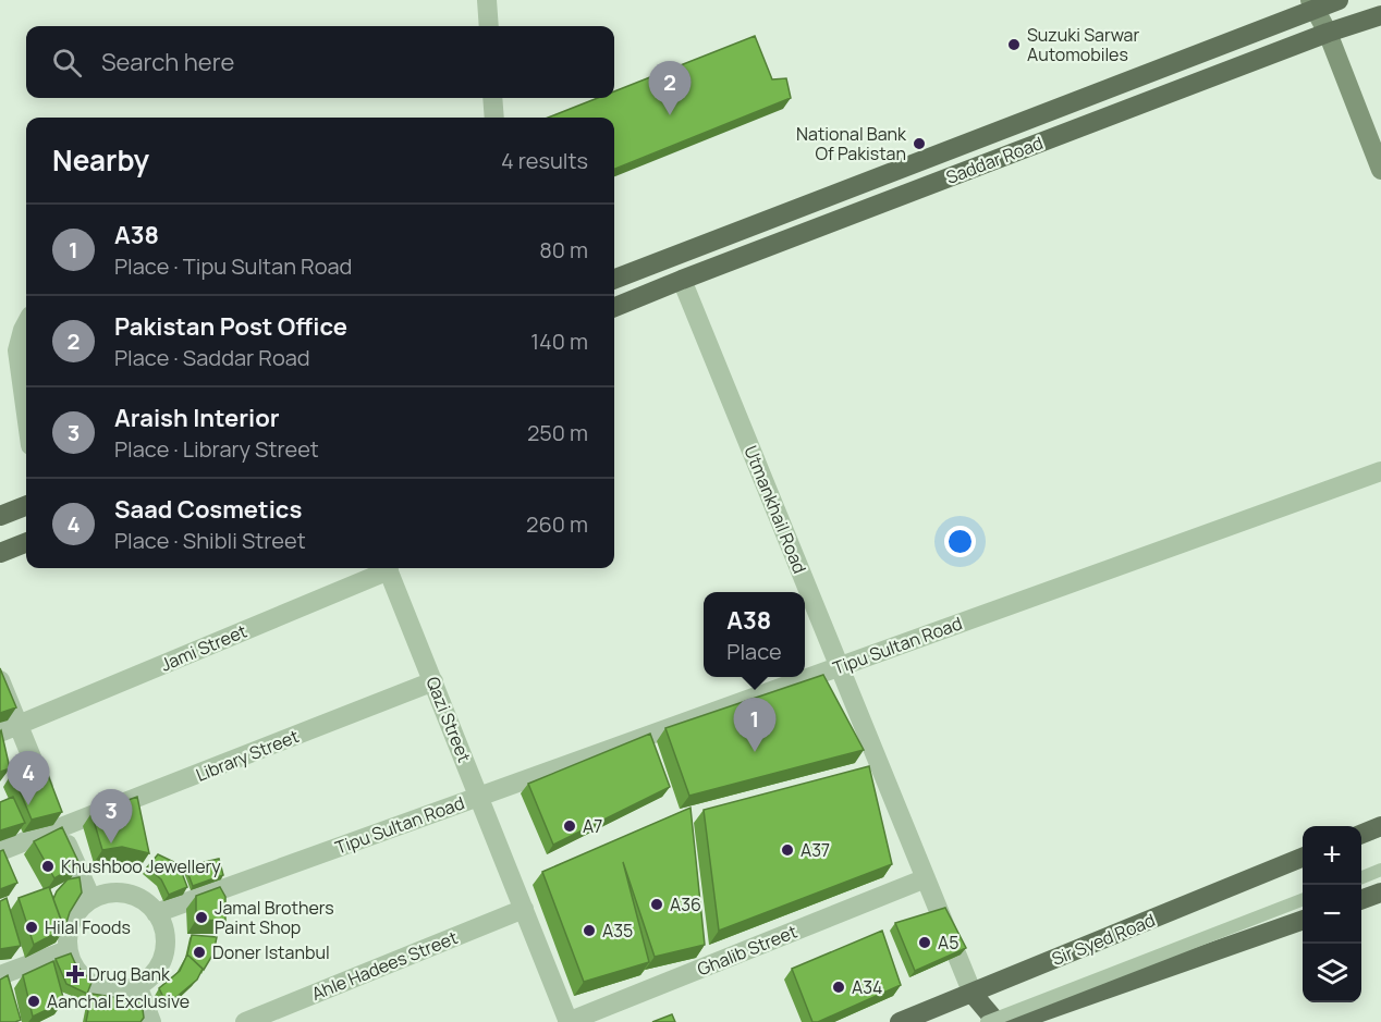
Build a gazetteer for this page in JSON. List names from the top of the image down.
{
  "streets": {
    "main road": ["Saddar Road", "Sir Syed Road"],
    "street": [
      "Utmankhail Road",
      "Tipu Sultan Road",
      "Jami Street",
      "Qazi Street",
      "Library Street",
      "Ghalib Street",
      "Ahle Hadees Street"
    ]
  },
  "crossings": [
    ["Saddar Road", "Utmankhail Road"],
    ["Utmankhail Road", "Tipu Sultan Road"],
    ["Utmankhail Road", "Sir Syed Road"],
    ["Utmankhail Road", "Ghalib Street"],
    ["Tipu Sultan Road", "Qazi Street"],
    ["Qazi Street", "Library Street"],
    ["Qazi Street", "Ghalib Street"],
    ["Qazi Street", "Ahle Hadees Street"]
  ],
  "places": {
    "other": [
      "Suzuki Sarwar Automobiles",
      "National Bank Of Pakistan",
      "A7",
      "A37",
      "Khushboo Jewellery",
      "A36",
      "Jamal Brothers Paint Shop",
      "Hilal Foods",
      "A35",
      "A5",
      "Doner Istanbul",
      "A34",
      "Aanchal Exclusive"
    ],
    "health": ["Drug Bank"]
  },
  "page": {
    "search": "Search here",
    "pins": [
      "2",
      "1",
      "4",
      "3"
    ],
    "heading": ["Nearby", "4 results"],
    "list": [
      {
        "mark": "1",
        "name": "A38",
        "note": "Place · Tipu Sultan Road",
        "value": "80 m"
      },
      {
        "mark": "2",
        "name": "Pakistan Post Office",
        "note": "Place · Saddar Road",
        "value": "140 m"
      },
      {
        "mark": "3",
        "name": "Araish Interior",
        "note": "Place · Library Street",
        "value": "250 m"
      },
      {
        "mark": "4",
        "name": "Saad Cosmetics",
        "note": "Place · Shibli Street",
        "value": "260 m"
      }
    ],
    "popup": ["A38", "Place"],
    "map_buttons": ["+", "−"]
  }
}
